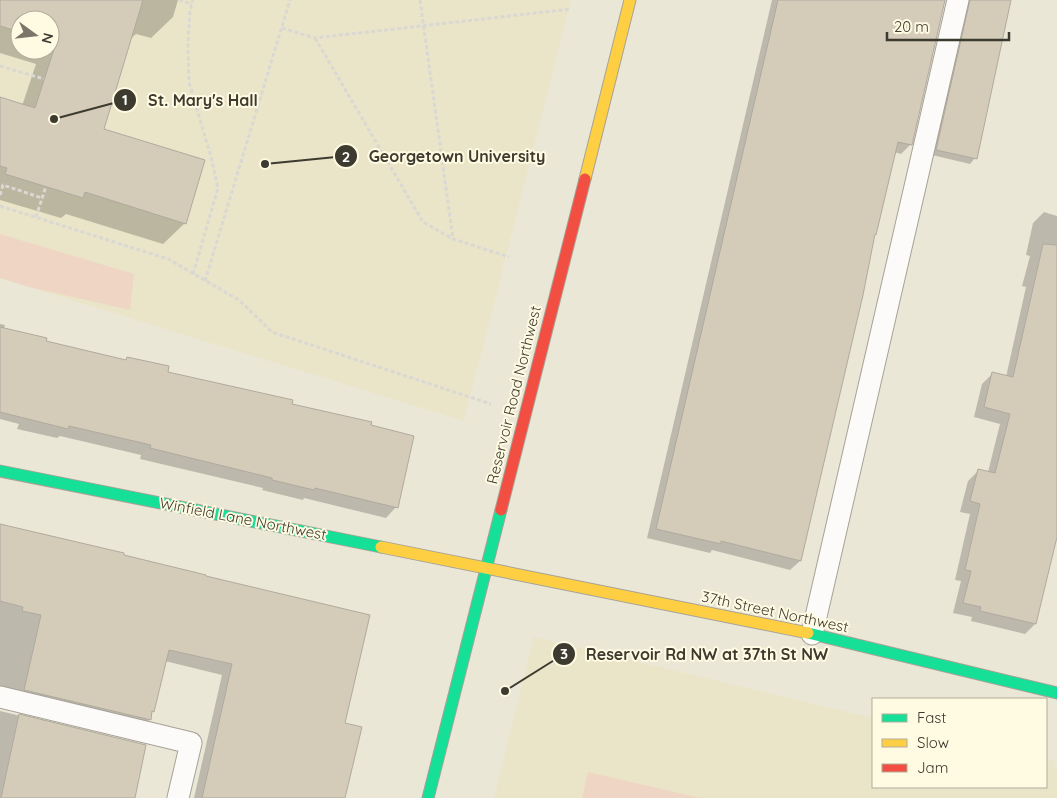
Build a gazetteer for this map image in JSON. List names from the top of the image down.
{
  "streets": {
    "street": ["Reservoir Road Northwest", "Winfield Lane Northwest", "37th Street Northwest"]
  },
  "crossings": [
    ["Reservoir Road Northwest", "Winfield Lane Northwest"],
    ["Reservoir Road Northwest", "37th Street Northwest"],
    ["Winfield Lane Northwest", "37th Street Northwest"]
  ],
  "places": ["St. Mary's Hall", "Georgetown University", "Reservoir Rd NW at 37th St NW"],
  "legend": ["Fast", "Slow", "Jam"],
  "scale_bar": "20 m",
  "north": "right"
}
